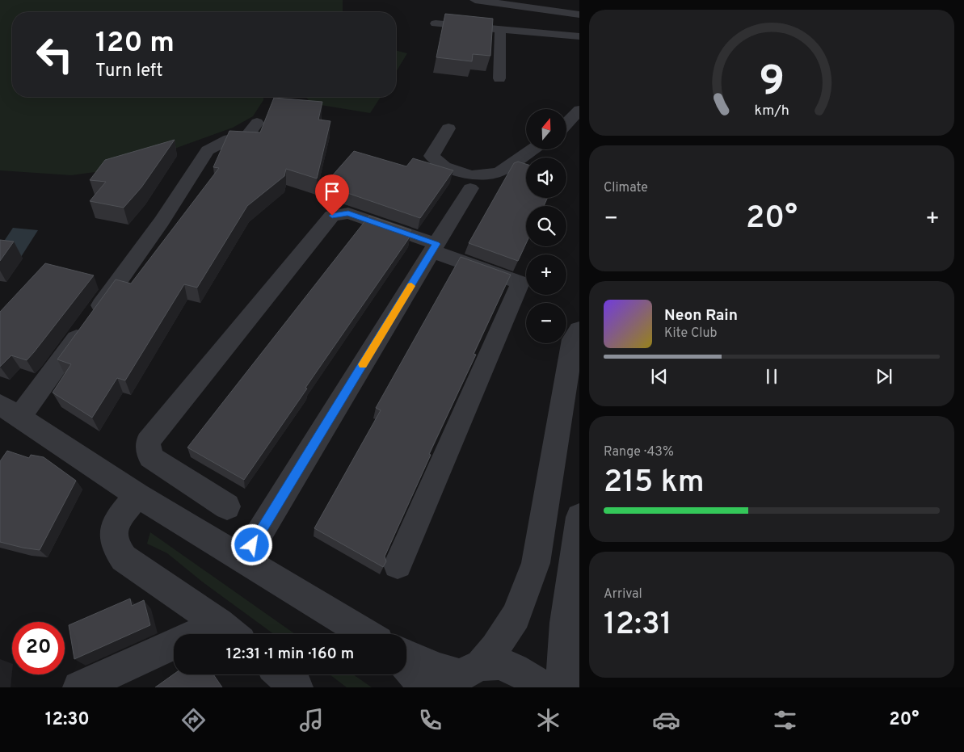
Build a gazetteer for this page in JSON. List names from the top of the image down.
{
  "north": "top",
  "page": {
    "turn": ["120 m", "Turn left"],
    "map_buttons": ["+", "−"],
    "tile": [
      "Climate",
      ["Range · 43%", "215 km"],
      ["Arrival", "12:31"]
    ],
    "heat": ["−", "20°", "+"],
    "song": ["Neon Rain", "Kite Club"],
    "limit": "20",
    "trip": "12:31 · 1 min · 160 m",
    "tabs": ["12:30", "20°"],
    "gauge": ["9", "km/h"]
  }
}
